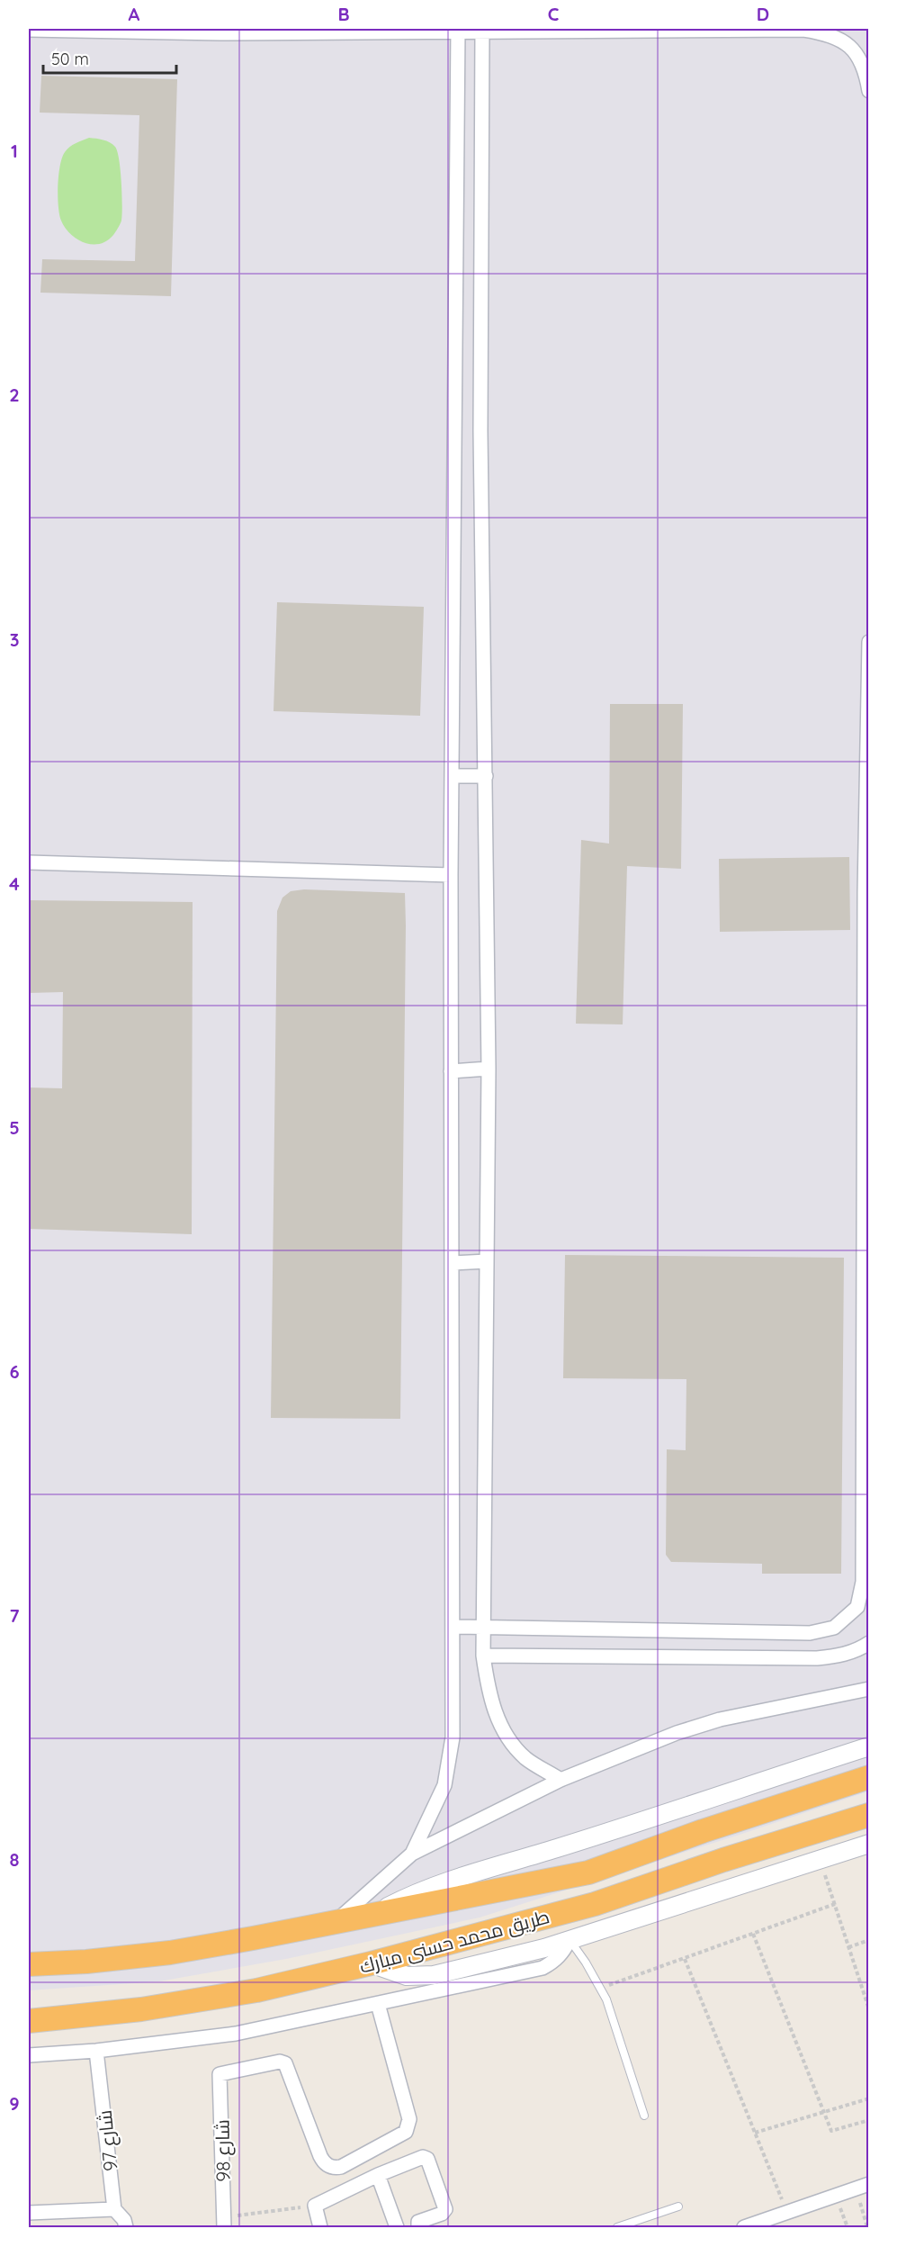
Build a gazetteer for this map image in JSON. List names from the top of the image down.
{
  "streets": {
    "highway": ["طريق محمد حسنى مبارك"],
    "street": ["شارع 97", "شارع 98"]
  },
  "scale_bar": "50 m",
  "grid": {
    "columns": [
      "A",
      "B",
      "C",
      "D"
    ],
    "rows": [
      "1",
      "2",
      "3",
      "4",
      "5",
      "6",
      "7",
      "8",
      "9"
    ]
  }
}
